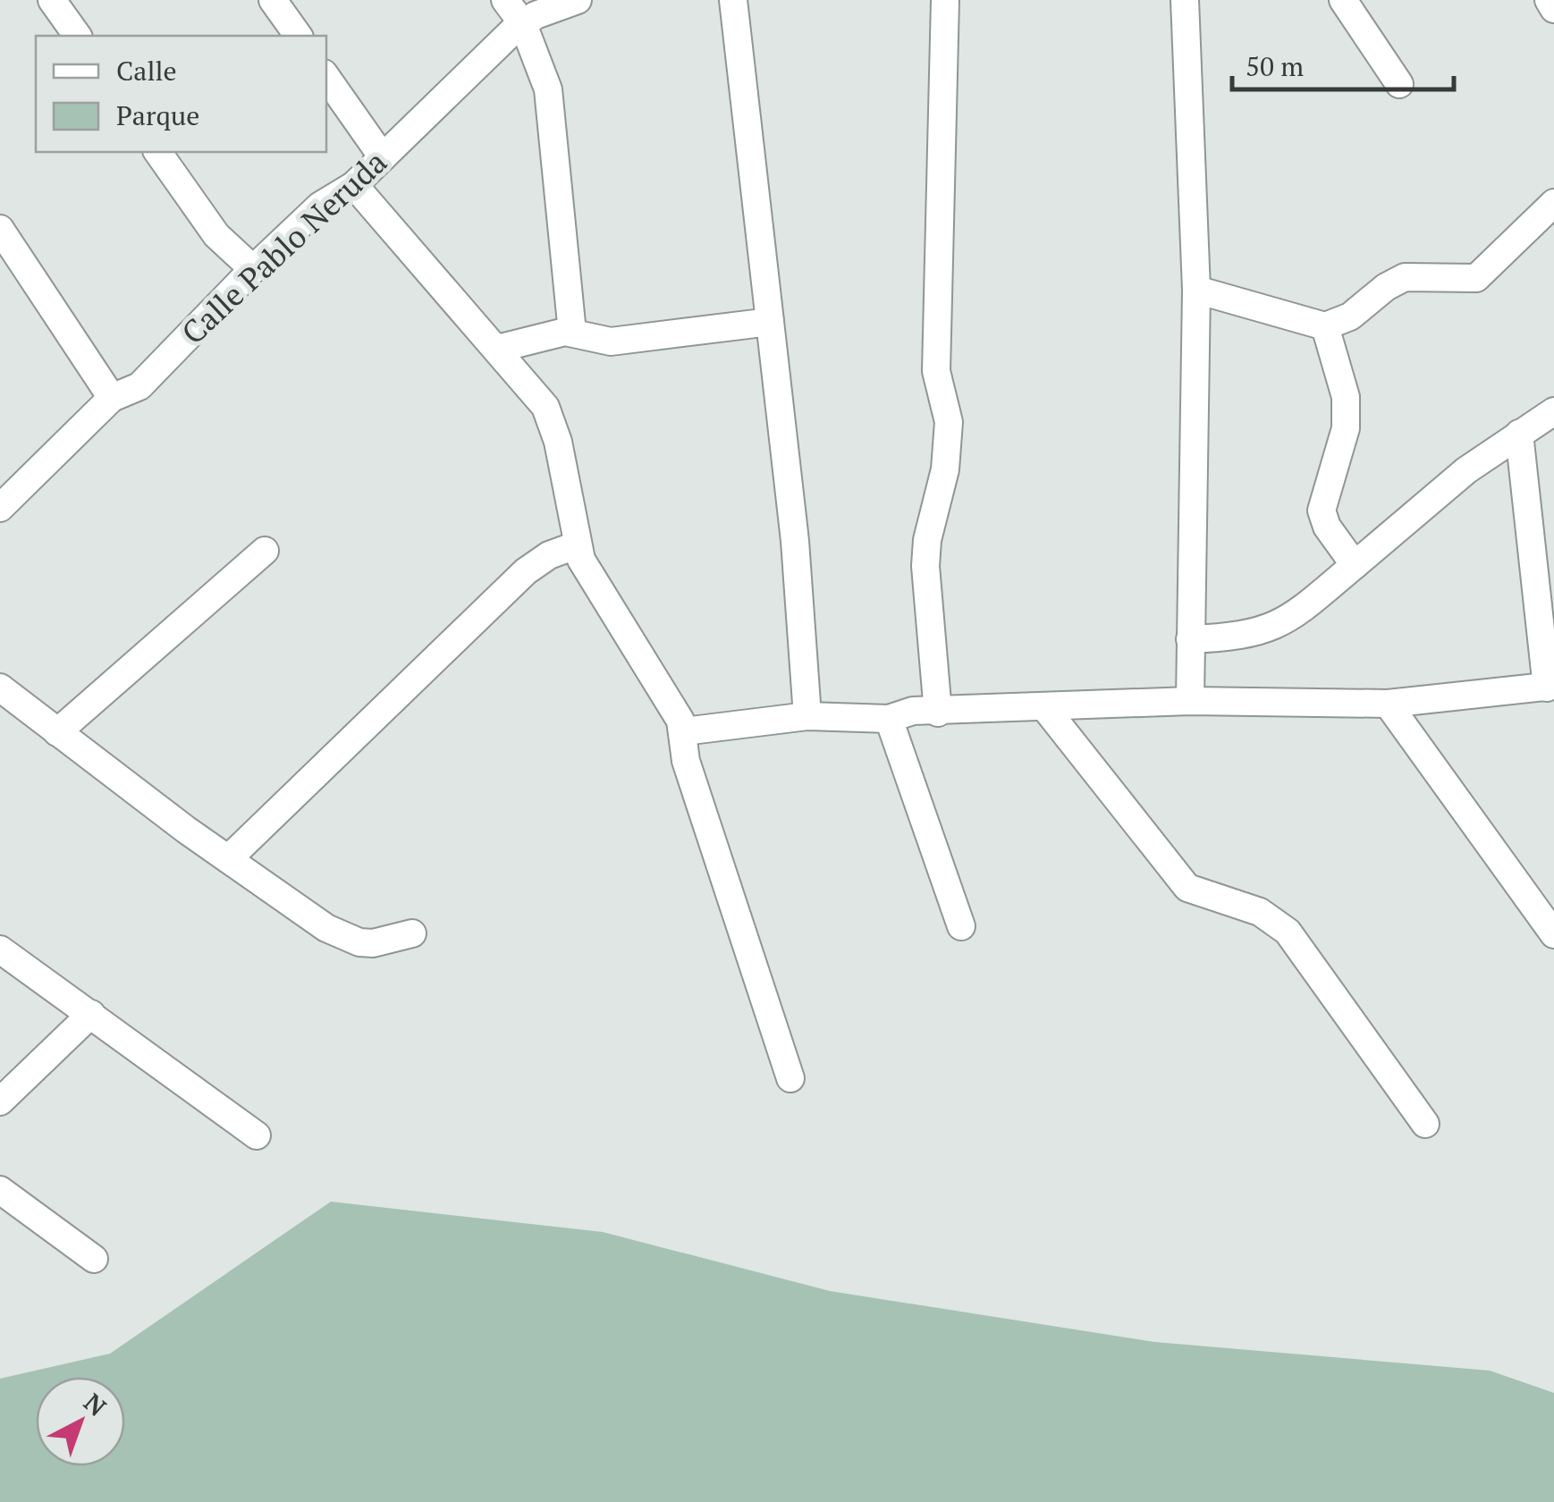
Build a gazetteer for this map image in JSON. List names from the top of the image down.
{
  "streets": {
    "street": ["Calle Pablo Neruda"]
  },
  "legend": ["Calle", "Parque"],
  "scale_bar": "50 m",
  "north": "top right"
}
